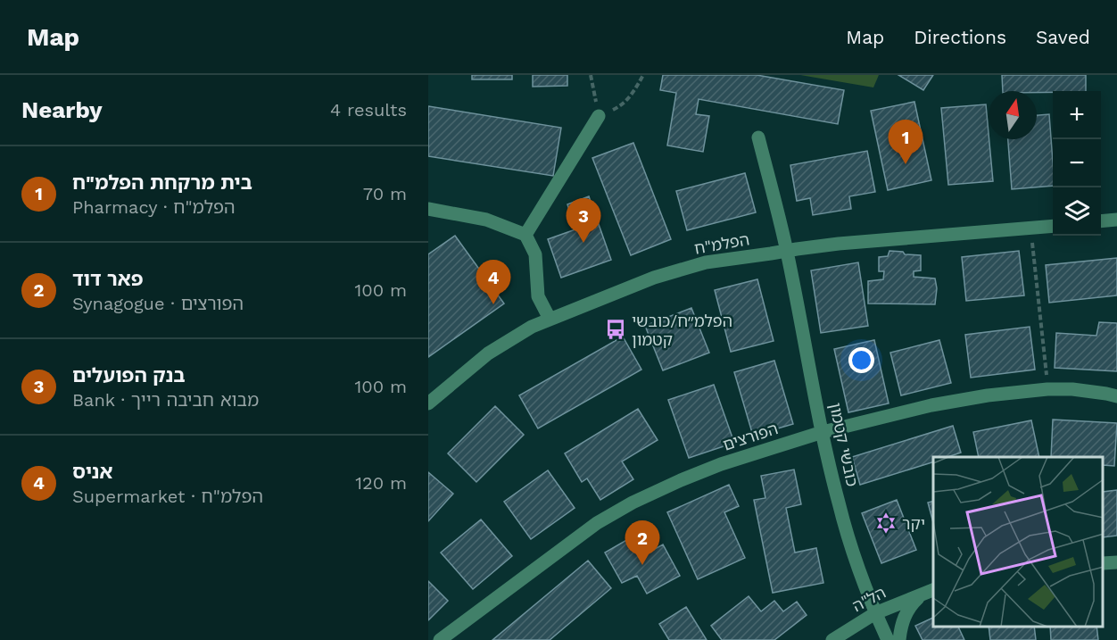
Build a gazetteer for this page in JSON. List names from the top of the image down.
{
  "streets": {
    "street": [
      "הפלמ\"ח",
      "הפורצים",
      "כובשי קטמון",
      "הל\"ה"
    ]
  },
  "crossings": [
    ["הפלמ\"ח", "כובשי קטמון"],
    ["הפורצים", "כובשי קטמון"],
    ["כובשי קטמון", "הל\"ה"]
  ],
  "places": {
    "bus stop": ["הפלמ״ח/כובשי קטמון"],
    "synagogue": ["יקר"]
  },
  "north": "top",
  "page": {
    "header": "Map",
    "nav": ["Map", "Directions", "Saved"],
    "heading": ["Nearby", "4 results"],
    "map_buttons": ["+", "−"],
    "pins": [
      "1",
      "3",
      "4",
      "2"
    ],
    "list": [
      {
        "mark": "1",
        "name": "בית מרקחת הפלמ\"ח",
        "note": "Pharmacy · הפלמ\"ח",
        "value": "70 m"
      },
      {
        "mark": "2",
        "name": "פאר דוד",
        "note": "Synagogue · הפורצים",
        "value": "100 m"
      },
      {
        "mark": "3",
        "name": "בנק הפועלים",
        "note": "Bank · מבוא חביבה רייך",
        "value": "100 m"
      },
      {
        "mark": "4",
        "name": "אניס",
        "note": "Supermarket · הפלמ\"ח",
        "value": "120 m"
      }
    ]
  }
}
